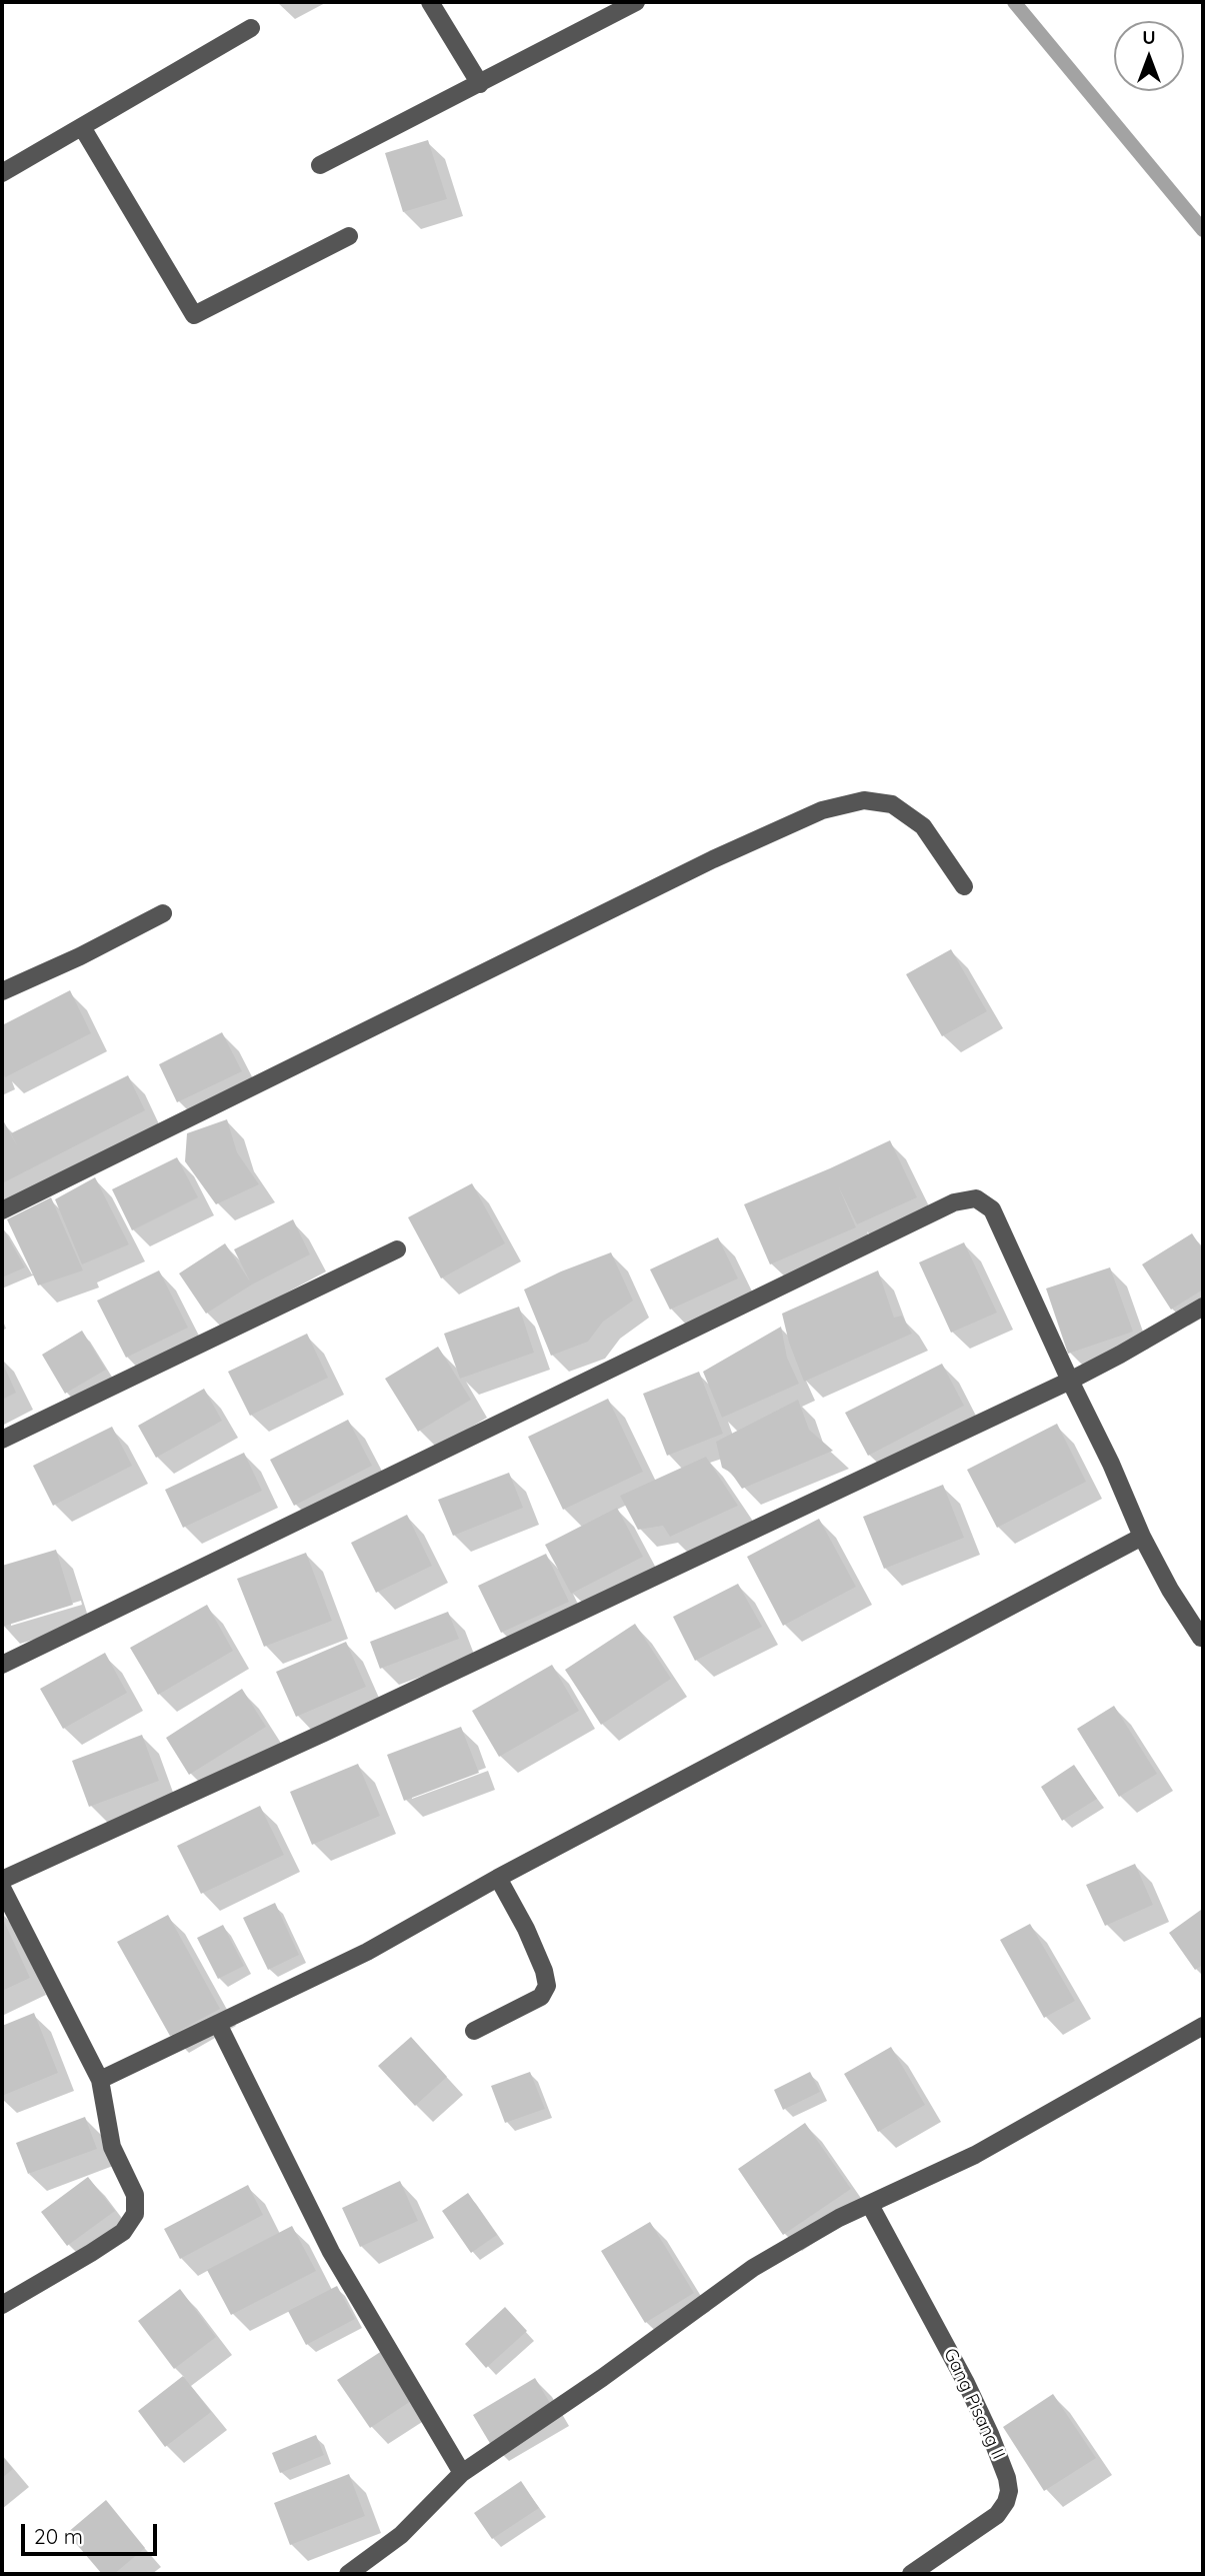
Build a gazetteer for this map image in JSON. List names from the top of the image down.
{
  "streets": {
    "street": ["Gang Pisang II"]
  },
  "scale_bar": "20 m",
  "north": "top"
}
